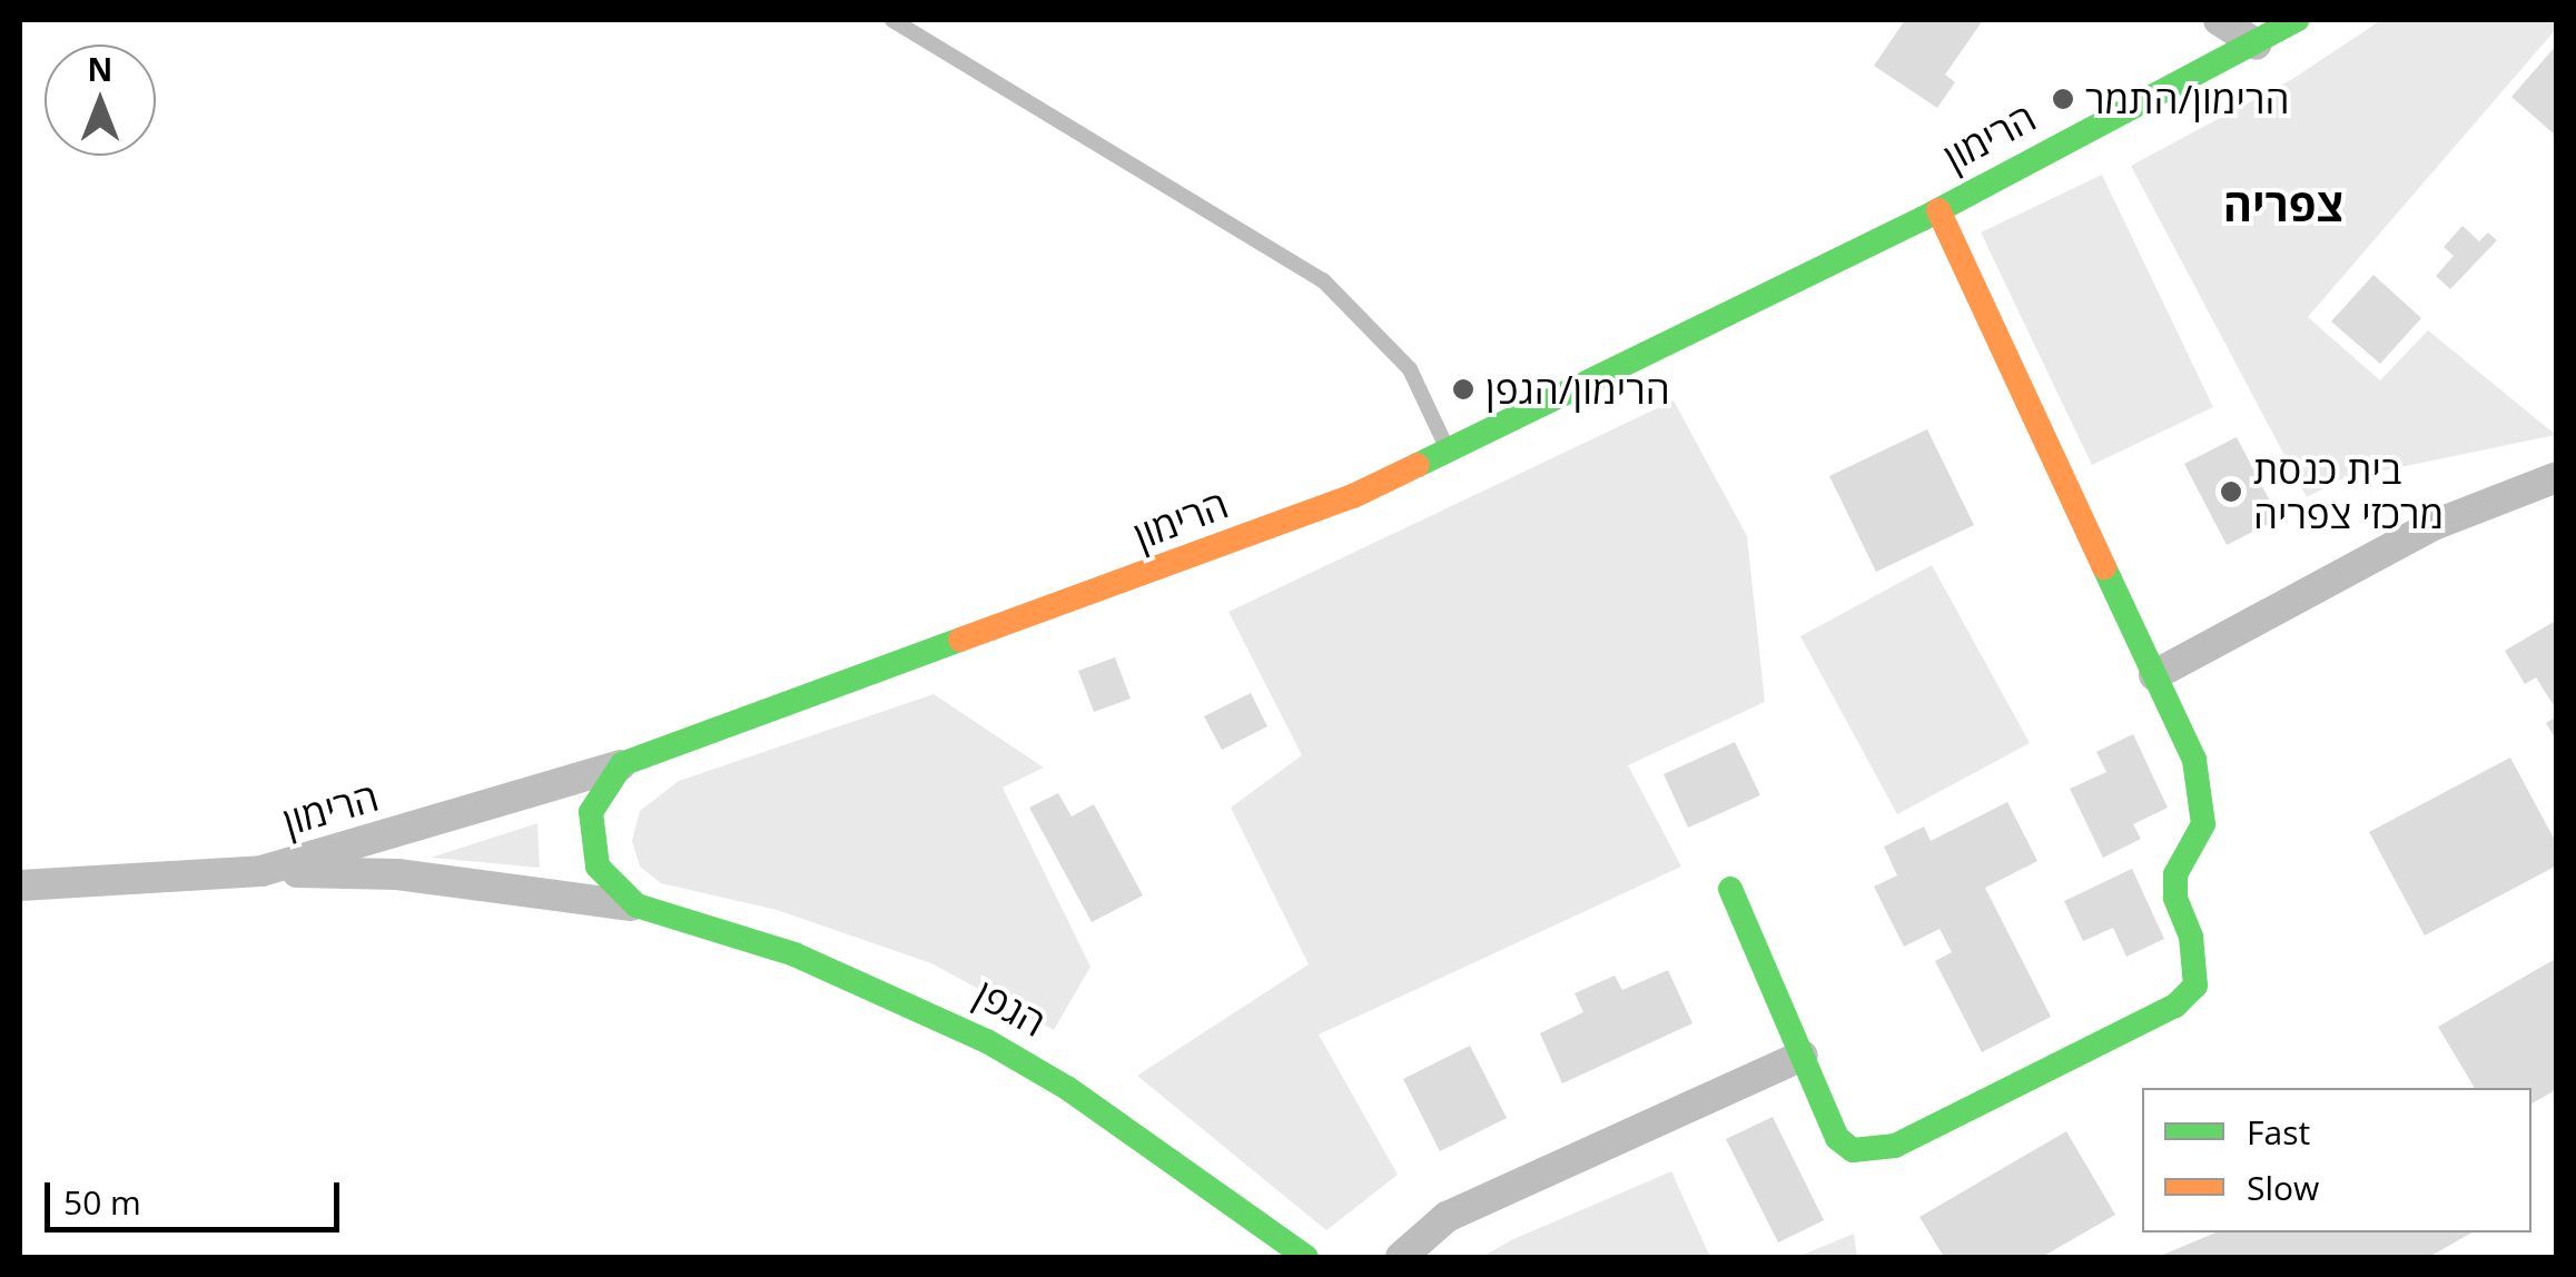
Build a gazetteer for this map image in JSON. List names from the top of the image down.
{
  "streets": {
    "street": ["הרימון", "הגפן"]
  },
  "crossings": [
    ["הרימון", "הגפן"]
  ],
  "districts": ["צפריה"],
  "places": ["הרימון/התמר", "הרימון/הגפן", "בית כנסת מרכזי צפריה"],
  "legend": ["Fast", "Slow"],
  "scale_bar": "50 m",
  "north": "top"
}
